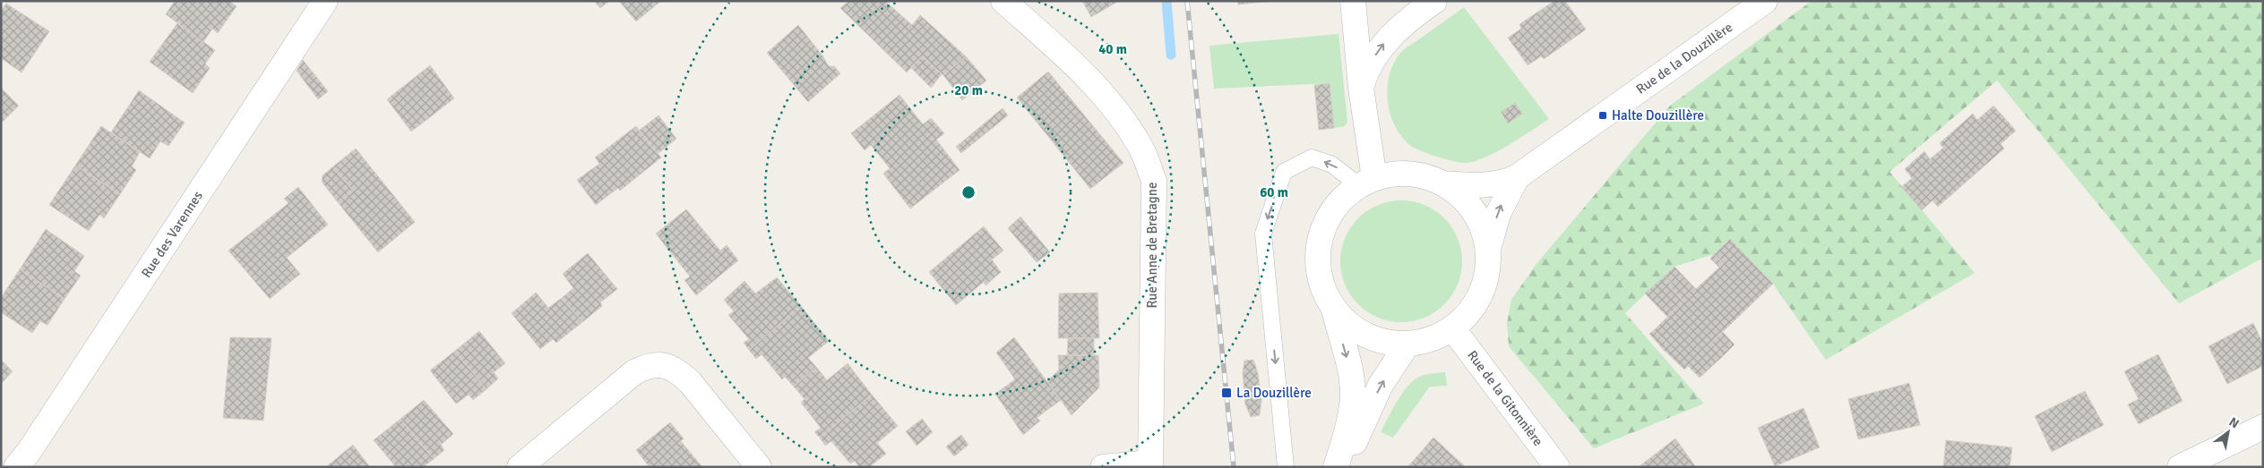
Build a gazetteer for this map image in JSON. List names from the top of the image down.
{
  "streets": {
    "street": [
      "Rue de la Douzillère",
      "Rue des Varennes",
      "Rue Anne de Bretagne",
      "Rue de la Gitonnière"
    ]
  },
  "places": {
    "transit": ["Halte Douzillère", "La Douzillère"]
  },
  "north": "top right",
  "rings": ["40 m", "20 m", "60 m"]
}
